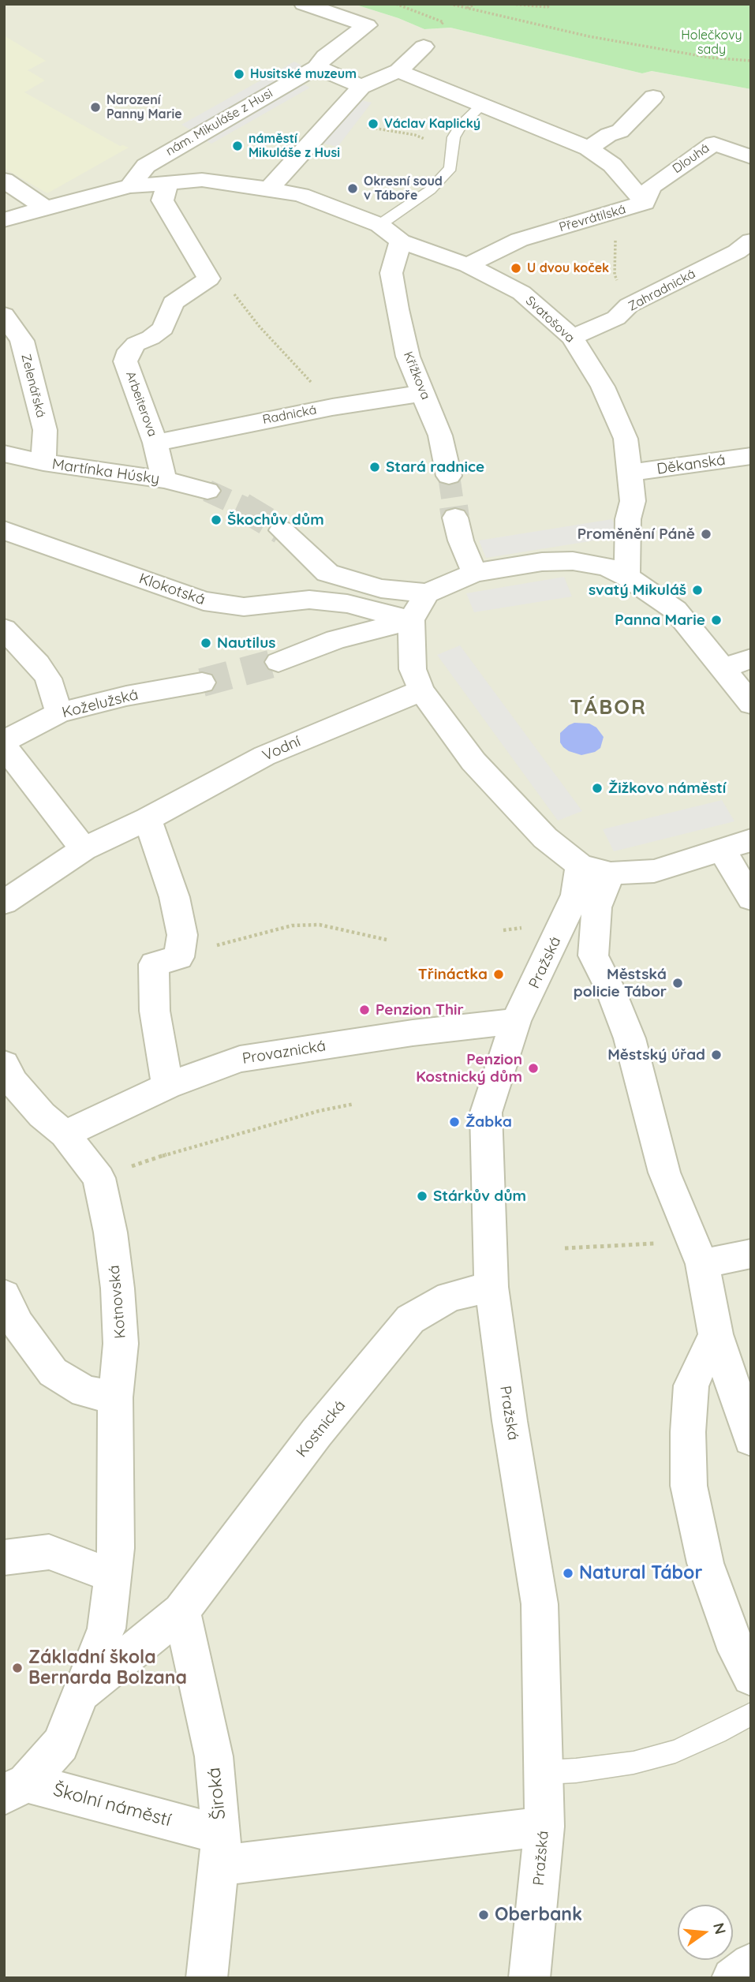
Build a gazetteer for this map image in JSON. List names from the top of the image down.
{
  "streets": {
    "street": [
      "nám. Mikuláše z Husi",
      "Dlouhá",
      "Převrátilská",
      "Zahradnická",
      "Svatošova",
      "Křížkova",
      "Zelenářská",
      "Arbeiterova",
      "Radnická",
      "Děkanská",
      "Martínka Húsky",
      "Klokotská",
      "Koželužská",
      "Vodní",
      "Pražská",
      "Provaznická",
      "Kotnovská",
      "Kostnická",
      "Široká",
      "Školní náměstí"
    ]
  },
  "crossings": [
    ["Dlouhá", "Převrátilská"],
    ["Převrátilská", "Svatošova"],
    ["Zahradnická", "Svatošova"],
    ["Svatošova", "Křížkova"],
    ["Svatošova", "Děkanská"],
    ["Křížkova", "Radnická"],
    ["Zelenářská", "Martínka Húsky"],
    ["Arbeiterova", "Radnická"],
    ["Arbeiterova", "Martínka Húsky"],
    ["Pražská", "Provaznická"],
    ["Pražská", "Kostnická"],
    ["Provaznická", "Kotnovská"],
    ["Kotnovská", "Kostnická"],
    ["Kotnovská", "Školní náměstí"],
    ["Kostnická", "Široká"],
    ["Široká", "Školní náměstí"]
  ],
  "districts": ["TÁBOR"],
  "parks": ["Holečkovy sady"],
  "places": [
    "Husitské muzeum",
    "Narození Panny Marie",
    "Václav Kaplický",
    "náměstí Mikuláše z Husi",
    "Okresní soud v Táboře",
    "U dvou koček",
    "Stará radnice",
    "Škochův dům",
    "Proměnění Páně",
    "svatý Mikuláš",
    "Panna Marie",
    "Nautilus",
    "Žižkovo náměstí",
    "Třináctka",
    "Městská policie Tábor",
    "Penzion Thir",
    "Městský úřad",
    "Penzion Kostnický dům",
    "Žabka",
    "Stárkův dům",
    "Natural Tábor",
    "Základní škola Bernarda Bolzana",
    "Oberbank"
  ],
  "north": "right"
}
